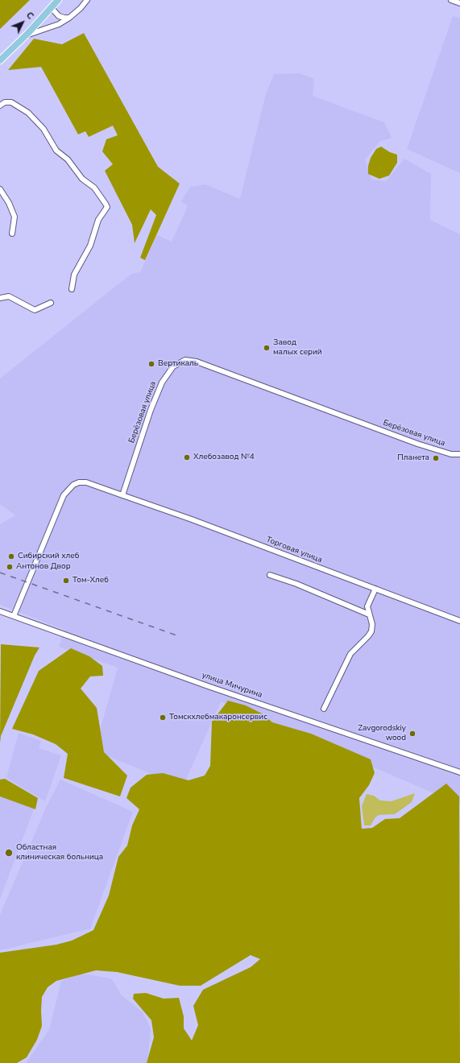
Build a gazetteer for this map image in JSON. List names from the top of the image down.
{
  "streets": {
    "street": ["Берёзовая улица", "Торговая улица", "улица Мичурина"]
  },
  "crossings": [
    ["Берёзовая улица", "Торговая улица"]
  ],
  "places": [
    "Завод малых серий",
    "Вертикаль",
    "Хлебозавод №4",
    "Планета",
    "Сибирский хлеб",
    "Антонов Двор",
    "Том-Хлеб",
    "Томскхлебмакаронсервис",
    "Zavgorodskiy wood",
    "Областная клиническая больница"
  ],
  "north": "top right"
}
